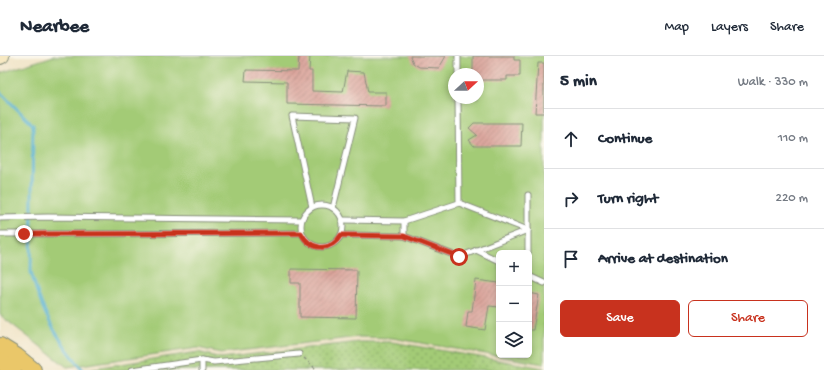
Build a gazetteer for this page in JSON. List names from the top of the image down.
{
  "north": "right",
  "page": {
    "header": "Nearbee",
    "nav": ["Map", "Layers", "Share"],
    "heading": ["5 min", "Walk · 330 m"],
    "list": [
      ["Continue", "110 m"],
      ["Turn right", "220 m"],
      "Arrive at destination"
    ],
    "map_buttons": ["+", "−"],
    "buttons": ["Save", "Share"]
  }
}
